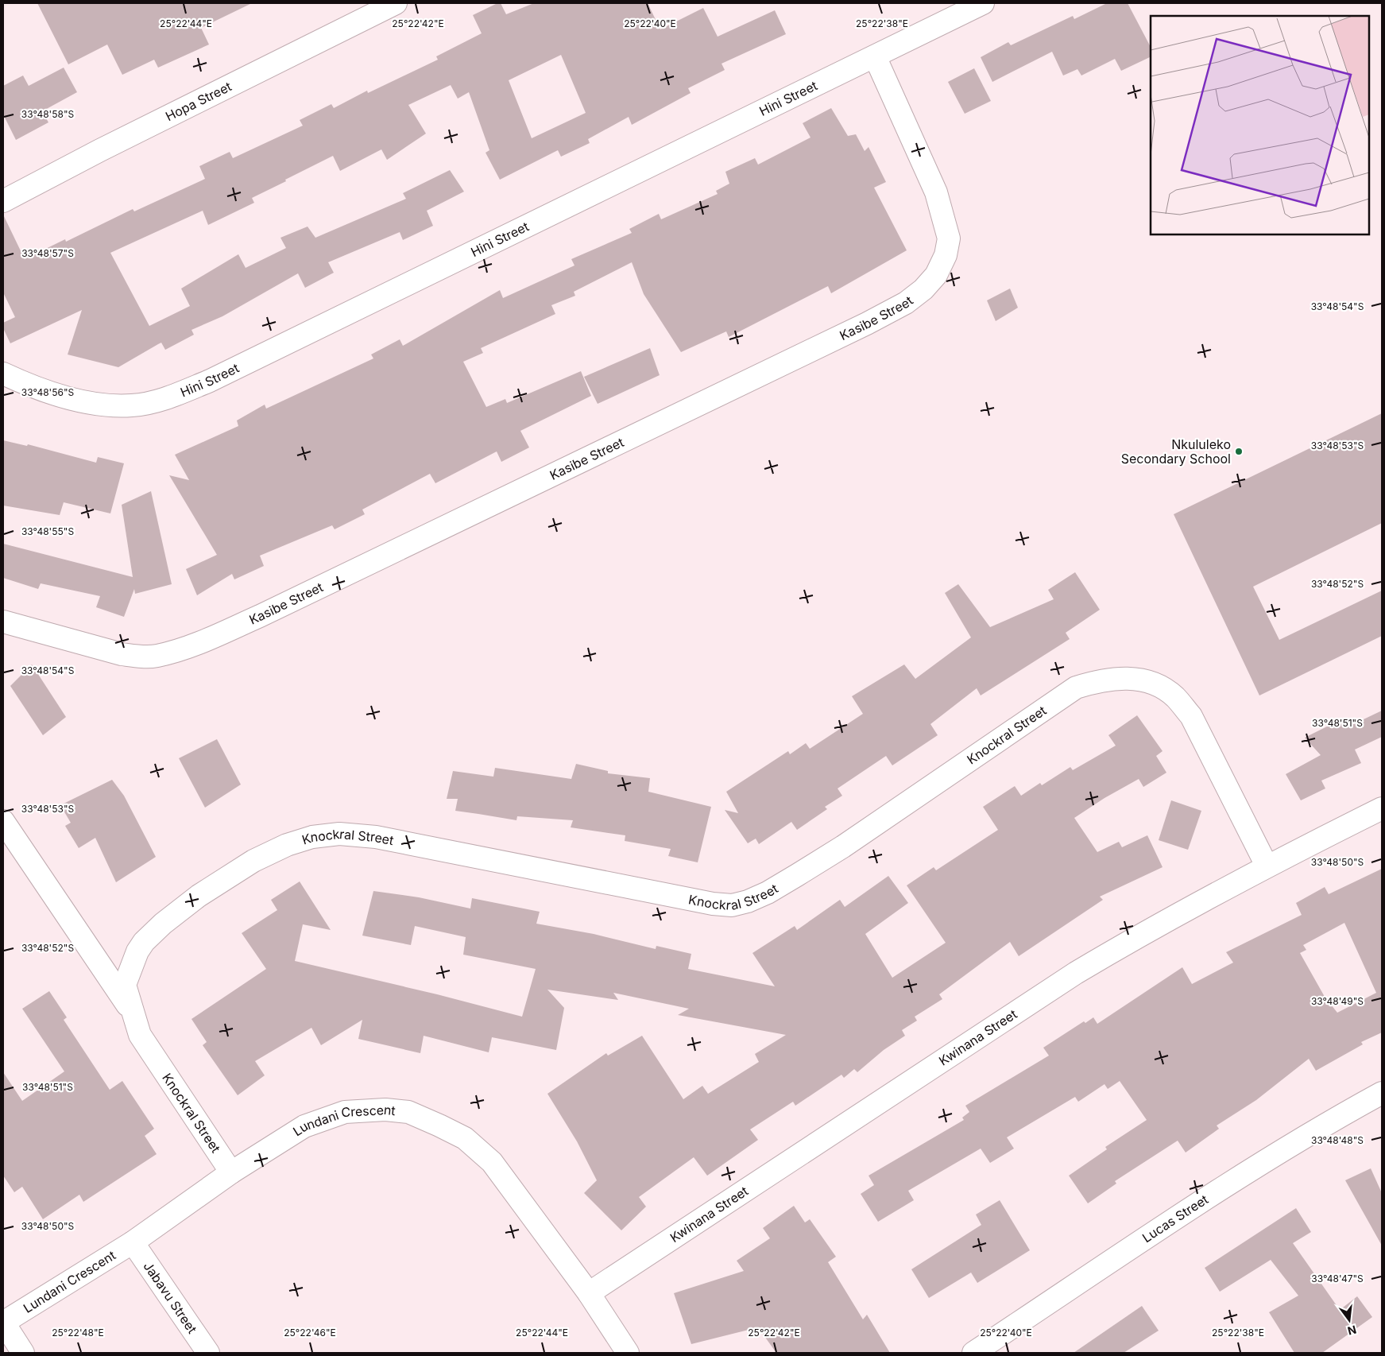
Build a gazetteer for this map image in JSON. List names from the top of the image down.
{
  "streets": {
    "street": [
      "Hini Street",
      "Hopa Street",
      "Kasibe Street",
      "Knockral Street",
      "Kwinana Street",
      "Lundani Crescent",
      "Lucas Street",
      "Jabavu Street"
    ]
  },
  "crossings": [
    ["Hini Street", "Kasibe Street"],
    ["Knockral Street", "Kwinana Street"],
    ["Knockral Street", "Lundani Crescent"],
    ["Kwinana Street", "Lundani Crescent"],
    ["Lundani Crescent", "Jabavu Street"]
  ],
  "places": ["Nkululeko Secondary School"],
  "north": "bottom",
  "coordinates": [
    "25°22'44\"E",
    "25°22'42\"E",
    "25°22'40\"E",
    "25°22'38\"E",
    "33°48'58\"S",
    "33°48'57\"S",
    "33°48'54\"S",
    "33°48'56\"S",
    "33°48'53\"S",
    "33°48'55\"S",
    "33°48'52\"S",
    "33°48'51\"S",
    "33°48'50\"S",
    "33°48'49\"S",
    "33°48'48\"S",
    "33°48'47\"S",
    "25°22'48\"E",
    "25°22'46\"E"
  ]
}
